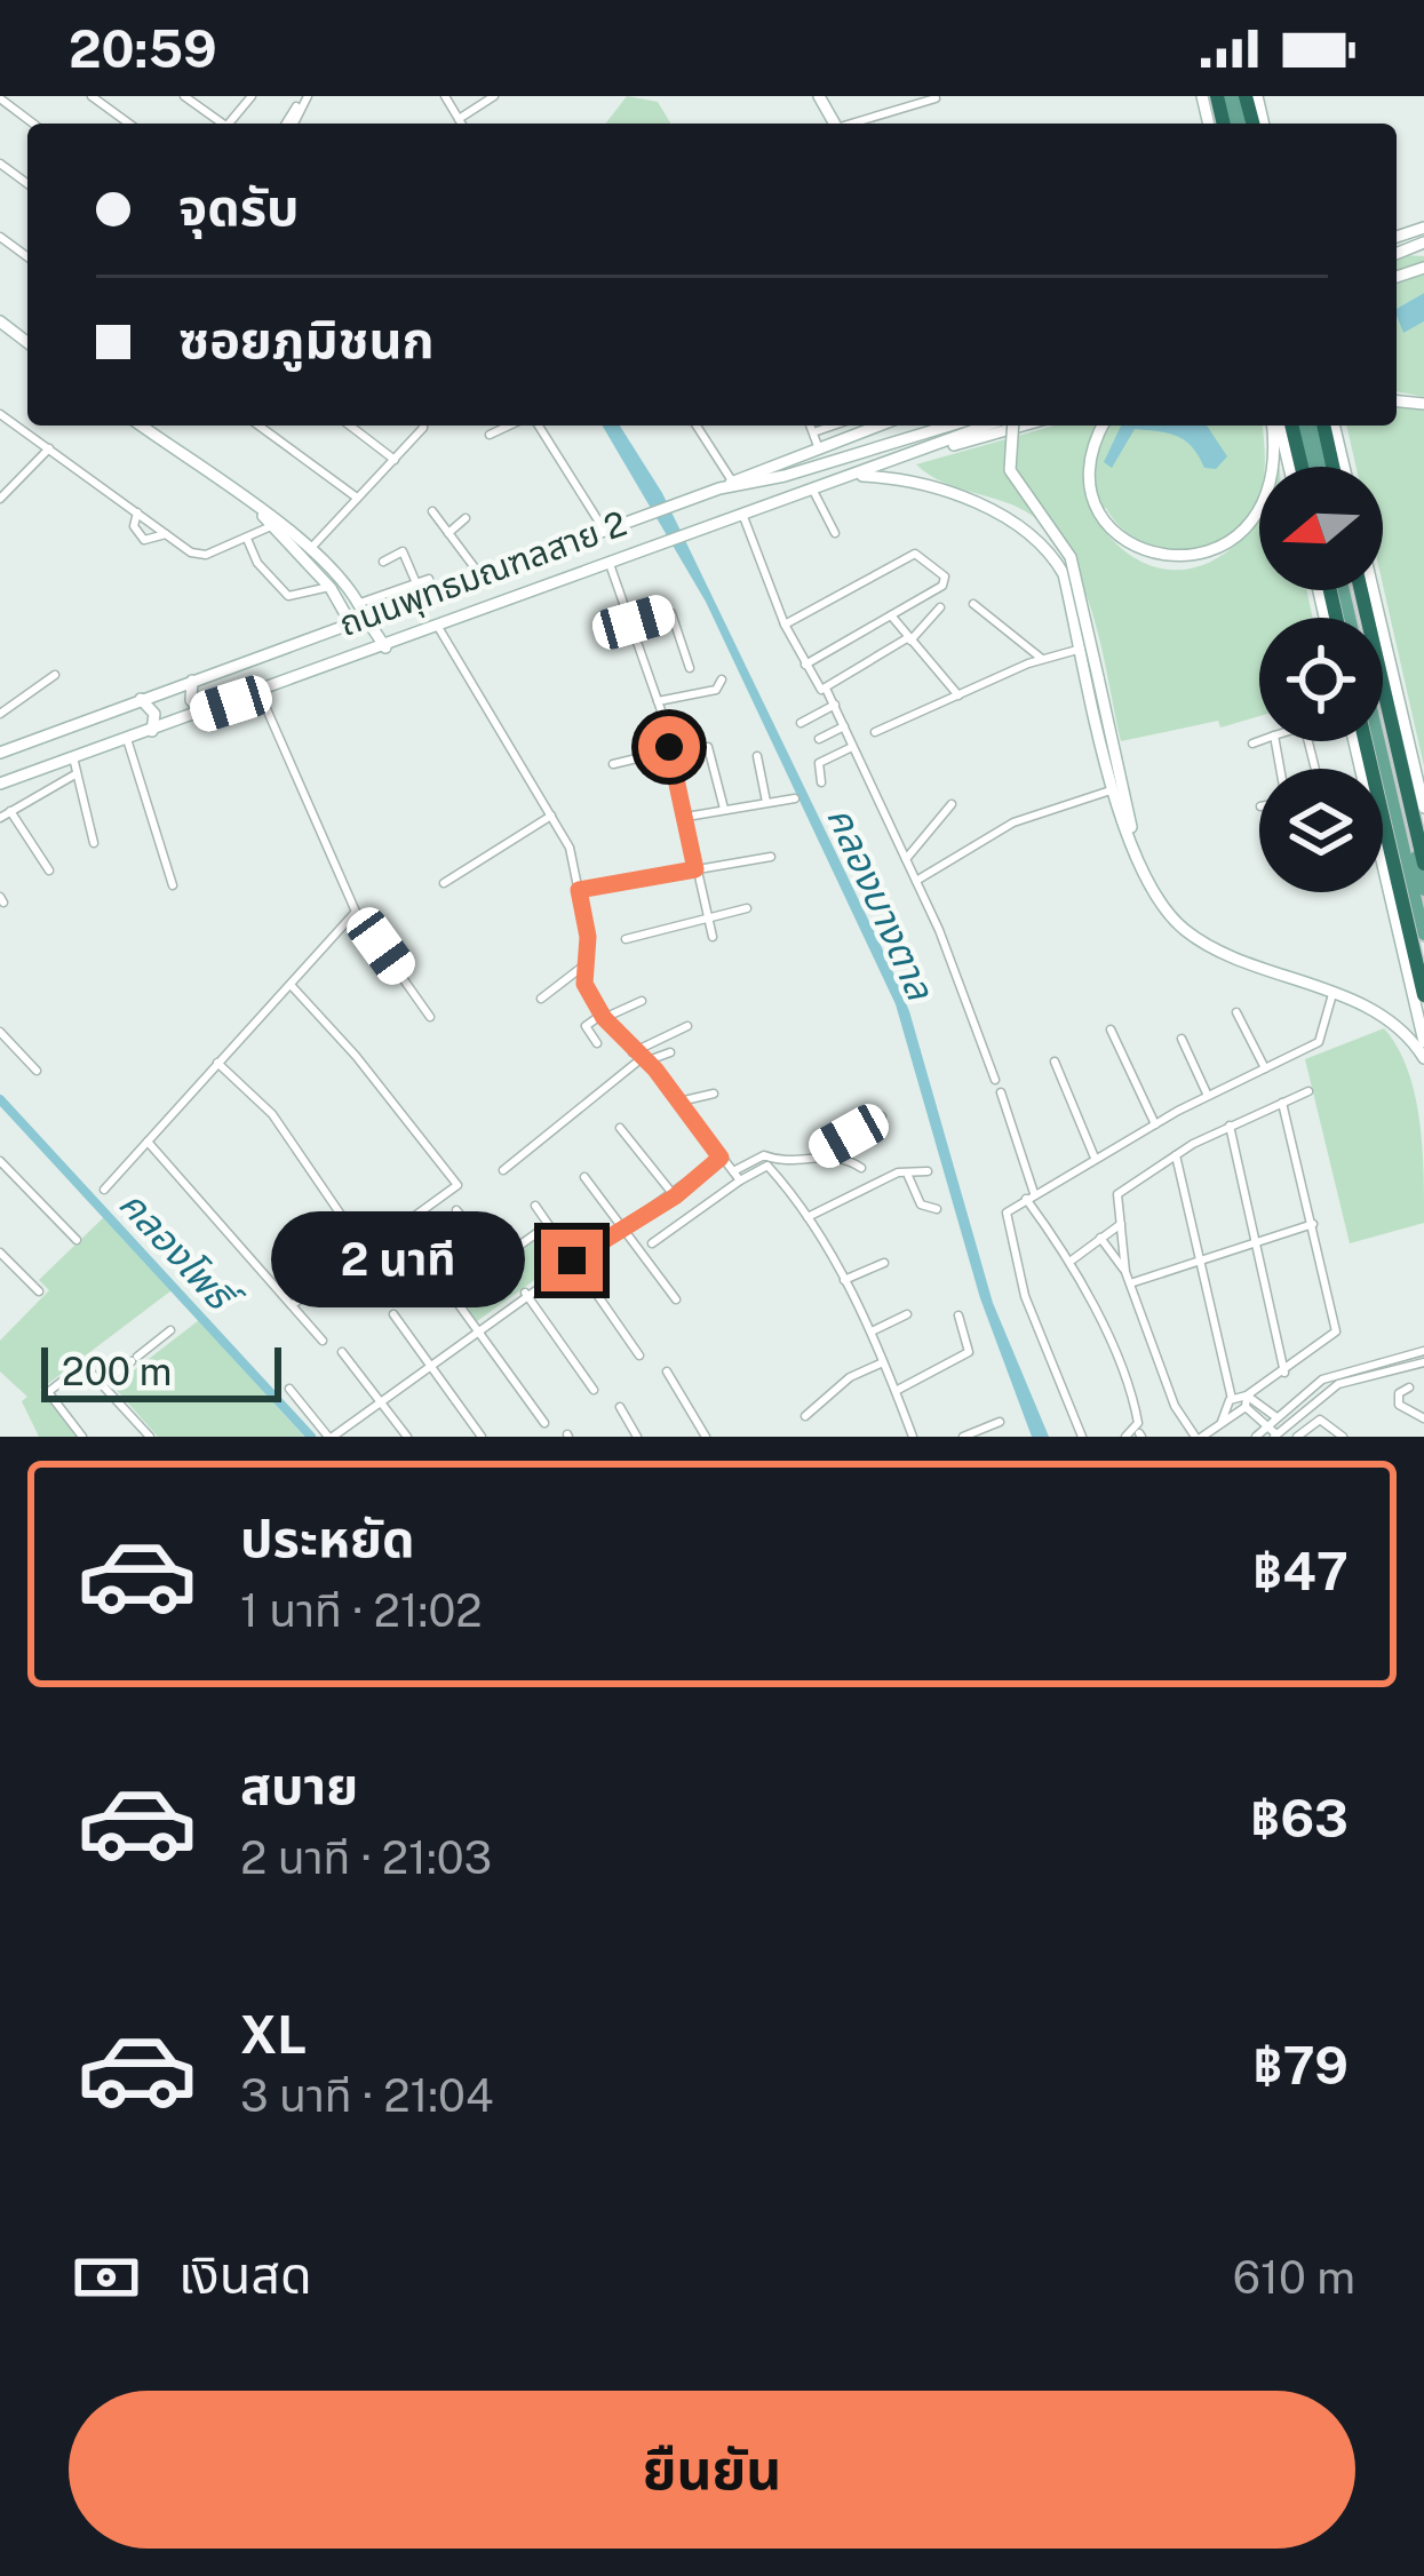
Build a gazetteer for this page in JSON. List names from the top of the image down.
{
  "streets": {
    "main road": ["ถนนพุทธมณฑลสาย 2"]
  },
  "water": ["คลองบางตาล", "คลองโพธิ์"],
  "scale_bar": "200 m",
  "north": "left",
  "page": {
    "status": "20:59",
    "banner": ["จุดรับ", "ซอยภูมิชนก"],
    "bubble": "2 นาที",
    "scale": "200 m",
    "list": [
      {
        "name": "ประหยัด",
        "note": "1 นาที · 21:02",
        "value": "฿47"
      },
      {
        "name": "สบาย",
        "note": "2 นาที · 21:03",
        "value": "฿63"
      },
      {
        "name": "XL",
        "note": "3 นาที · 21:04",
        "value": "฿79"
      }
    ],
    "pay": ["เงินสด", "610 m"],
    "buttons": "ยืนยัน"
  }
}
